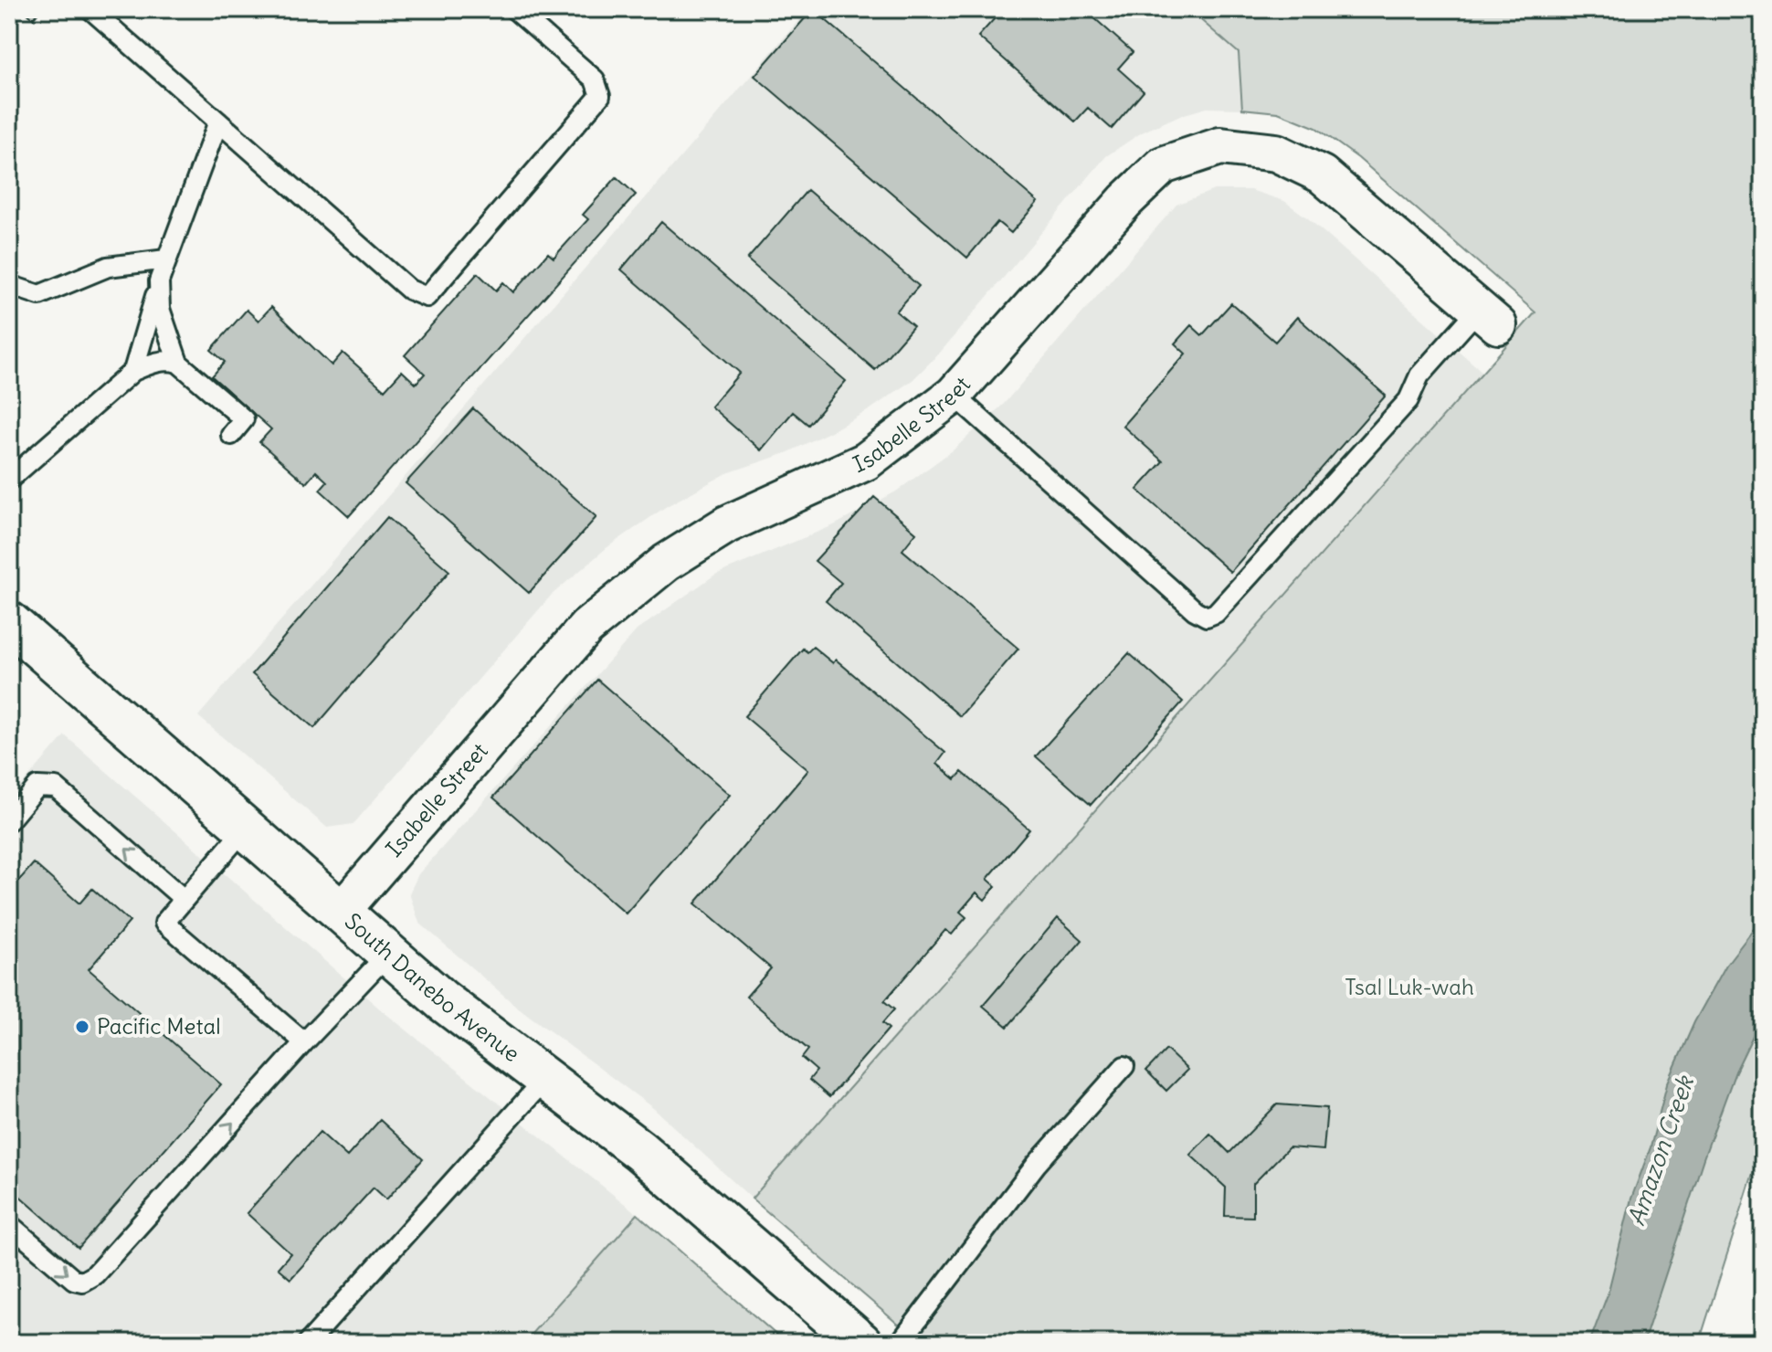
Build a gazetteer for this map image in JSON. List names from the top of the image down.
{
  "streets": {
    "street": ["Isabelle Street", "South Danebo Avenue"]
  },
  "crossings": [
    ["Isabelle Street", "South Danebo Avenue"]
  ],
  "water": ["Amazon Creek"],
  "parks": ["Tsal Luk-wah"],
  "places": ["Pacific Metal"]
}
